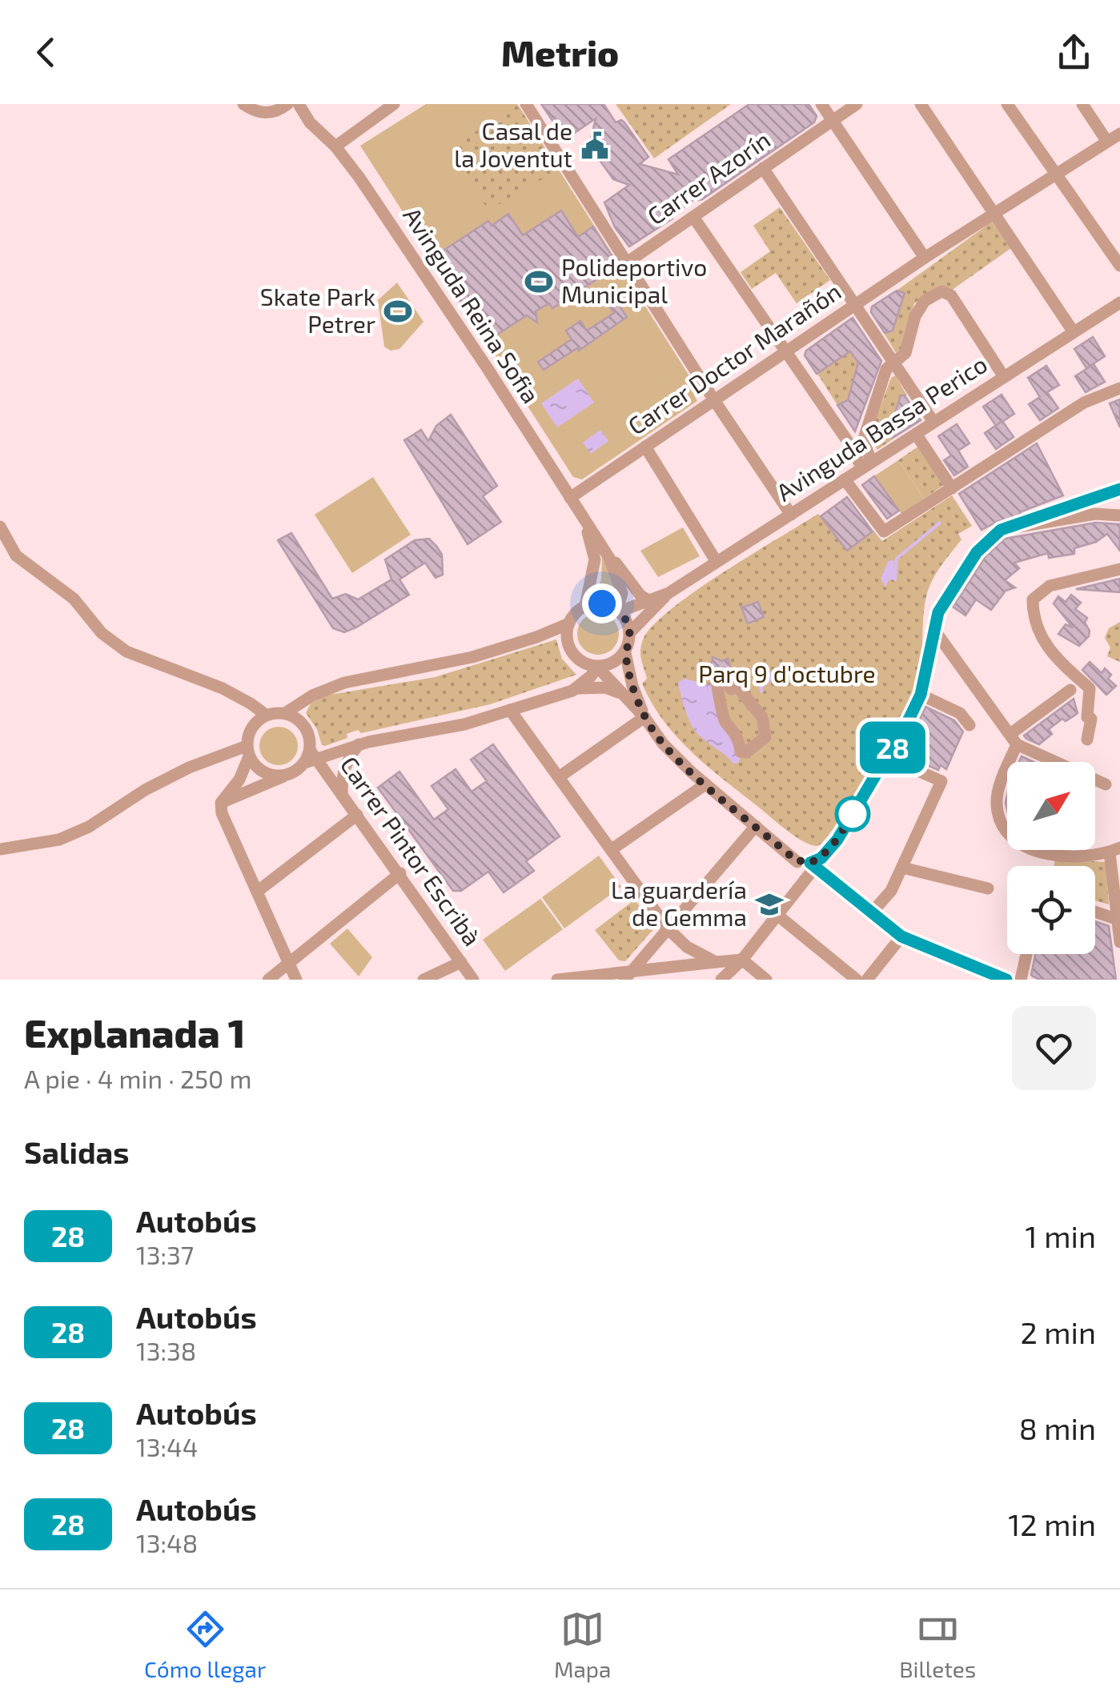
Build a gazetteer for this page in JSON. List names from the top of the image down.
{
  "streets": {
    "street": [
      "Carrer Azorín",
      "Avinguda Reina Sofia",
      "Carrer Doctor Marañón",
      "Avinguda Bassa Perico",
      "Carrer Pintor Escribà"
    ]
  },
  "crossings": [
    ["Avinguda Reina Sofia", "Carrer Doctor Marañón"],
    ["Avinguda Reina Sofia", "Avinguda Bassa Perico"]
  ],
  "parks": ["Parq 9 d'octubre"],
  "places": {
    "public building": ["Casal de la Joventut"],
    "sports": ["Polideportivo Municipal", "Skate Park Petrer"],
    "school or university": ["La guardería de Gemma"]
  },
  "lines": ["bus line 28"],
  "north": "top right",
  "page": {
    "header": "Metrio",
    "on_map": "28",
    "heading": [
      ["Explanada 1", "A pie · 4 min · 250 m"],
      "Salidas"
    ],
    "list": [
      {
        "mark": "28",
        "name": "Autobús",
        "note": "13:37",
        "value": "1 min"
      },
      {
        "mark": "28",
        "name": "Autobús",
        "note": "13:38",
        "value": "2 min"
      },
      {
        "mark": "28",
        "name": "Autobús",
        "note": "13:44",
        "value": "8 min"
      },
      {
        "mark": "28",
        "name": "Autobús",
        "note": "13:48",
        "value": "12 min"
      }
    ],
    "tabs": ["Cómo llegar", "Mapa", "Billetes"]
  }
}
